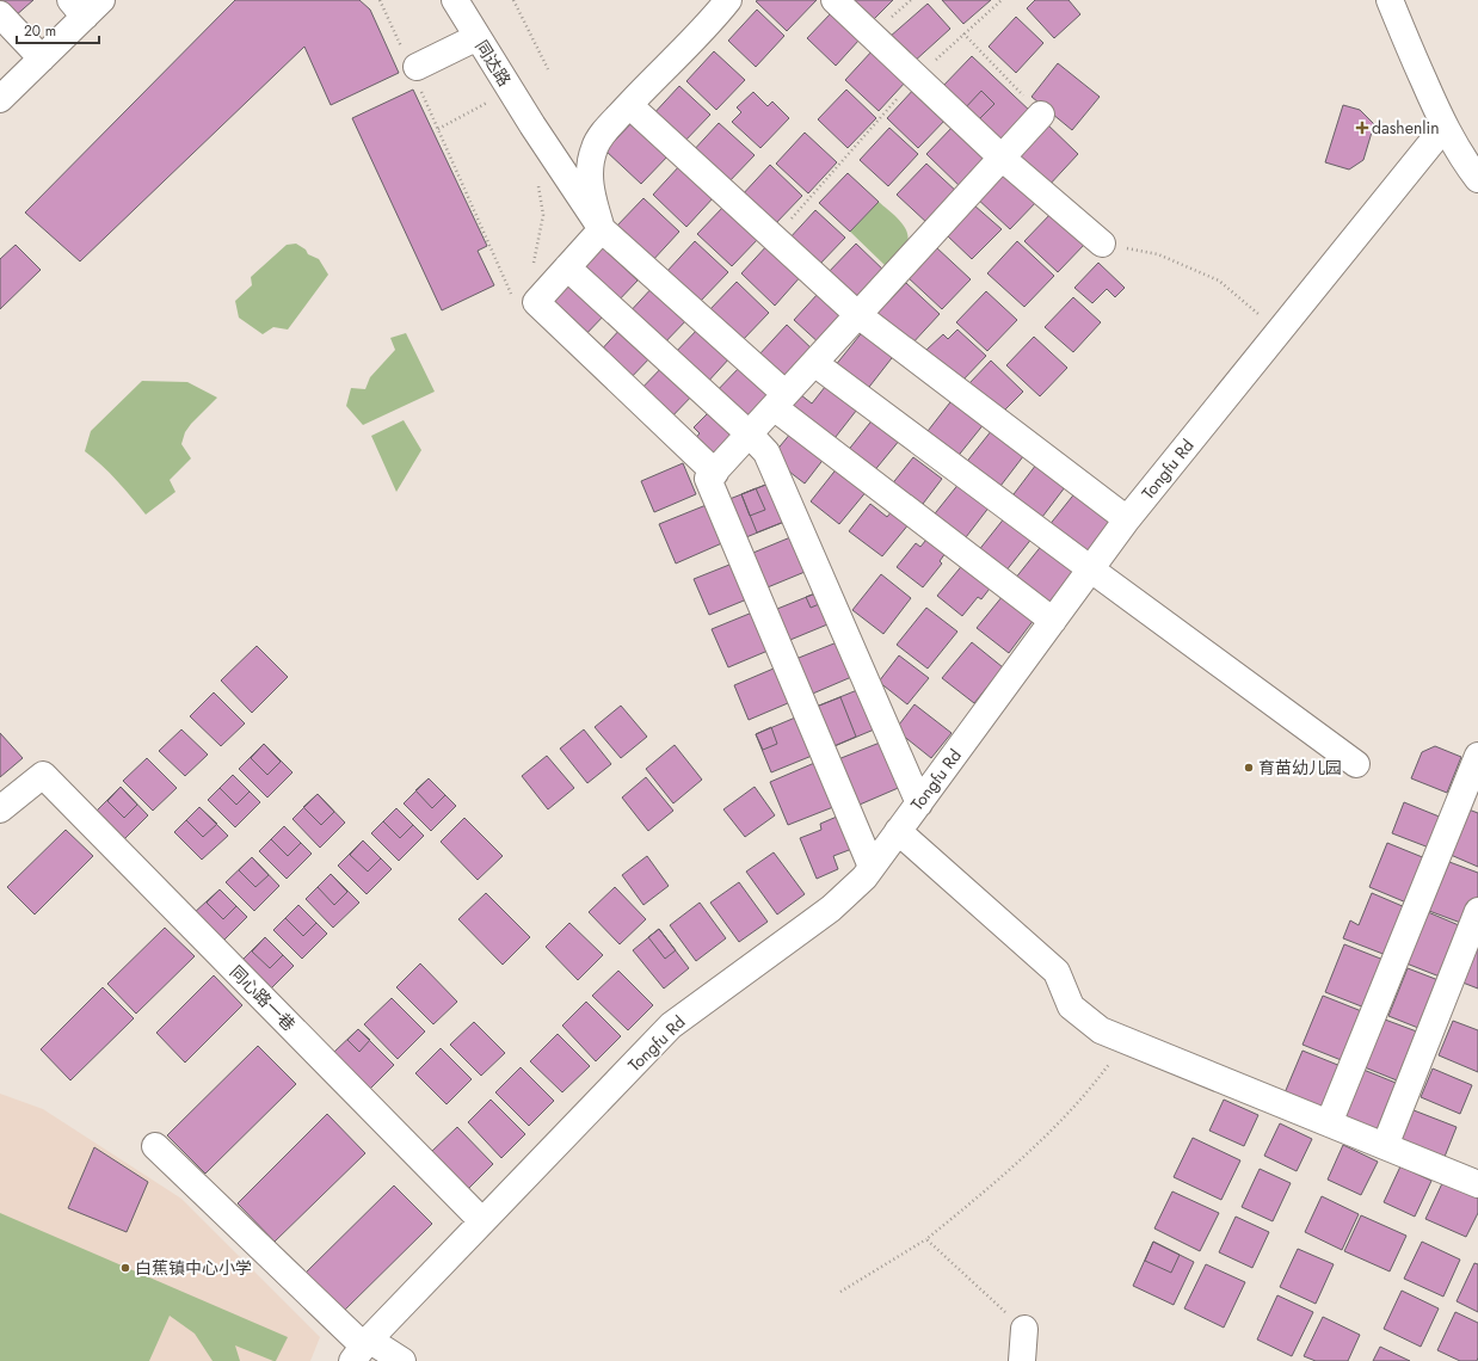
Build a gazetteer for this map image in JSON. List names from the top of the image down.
{
  "streets": {
    "street": ["同达路", "Tongfu Rd", "同心路一巷"]
  },
  "crossings": [
    ["同达路", "Tongfu Rd"],
    ["Tongfu Rd", "同心路一巷"]
  ],
  "places": {
    "health": ["dashenlin"],
    "other": ["育苗幼儿园", "白蕉镇中心小学"]
  },
  "scale_bar": "20 m"
}
